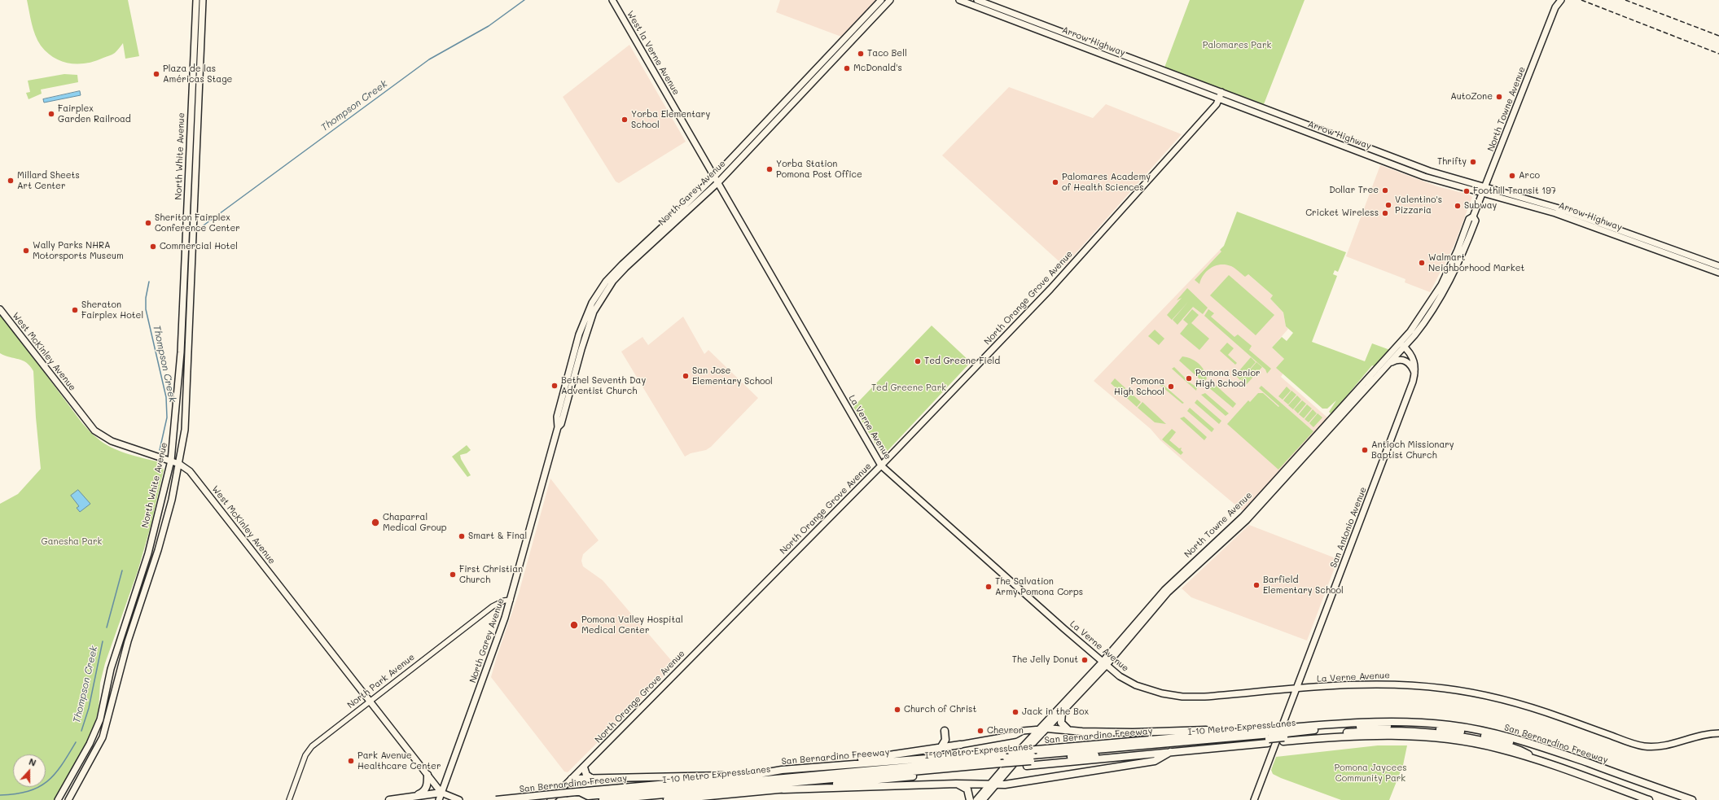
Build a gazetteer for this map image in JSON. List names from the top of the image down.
{
  "streets": {
    "highway": ["I-10 Metro ExpressLanes", "San Bernardino Freeway"],
    "main road": [
      "Arrow Highway",
      "West la Verne Avenue",
      "North Towne Avenue",
      "North White Avenue",
      "North Garey Avenue",
      "North Orange Grove Avenue",
      "West McKinley Avenue",
      "La Verne Avenue",
      "San Antonio Avenue"
    ],
    "street": ["North Park Avenue"]
  },
  "crossings": [
    ["Arrow Highway", "North Towne Avenue"],
    ["Arrow Highway", "North Orange Grove Avenue"],
    ["West la Verne Avenue", "North Garey Avenue"],
    ["West la Verne Avenue", "La Verne Avenue"],
    ["North Towne Avenue", "La Verne Avenue"],
    ["North White Avenue", "West McKinley Avenue"],
    ["North Garey Avenue", "West McKinley Avenue"],
    ["North Garey Avenue", "La Verne Avenue"],
    ["North Garey Avenue", "North Park Avenue"],
    ["North Orange Grove Avenue", "La Verne Avenue"],
    ["West McKinley Avenue", "North Park Avenue"],
    ["La Verne Avenue", "San Antonio Avenue"],
    ["I-10 Metro ExpressLanes", "San Bernardino Freeway"]
  ],
  "water": ["Thompson Creek"],
  "parks": [
    "Palomares Park",
    "Ted Greene Park",
    "Ganesha Park",
    "Pomona Jaycees Community Park"
  ],
  "places": [
    "Taco Bell",
    "McDonald's",
    "Plaza de las Américas Stage",
    "AutoZone",
    "Fairplex Garden Railroad",
    "Yorba Elementary School",
    "Thrifty",
    "Yorba Station Pomona Post Office",
    "Arco",
    "Millard Sheets Art Center",
    "Palomares Academy of Health Sciences",
    "Dollar Tree",
    "Foothill Transit 197",
    "Valentino's Pizzaria",
    "Subway",
    "Cricket Wireless",
    "Sheriton Fairplex Conference Center",
    "Commercial Hotel",
    "Wally Parks NHRA Motorsports Museum",
    "Walmart Neighborhood Market",
    "Sheraton Fairplex Hotel",
    "Ted Greene Field",
    "San Jose Elementary School",
    "Pomona Senior High School",
    "Bethel Seventh Day Adventist Church",
    "Pomona High School",
    "Antioch Missionary Baptist Church",
    "Chaparral Medical Group",
    "Smart & Final",
    "First Christian Church",
    "Barfield Elementary School",
    "The Salvation Army Pomona Corps",
    "Pomona Valley Hospital Medical Center",
    "The Jelly Donut",
    "Church of Christ",
    "Jack in the Box",
    "Chevron",
    "Park Avenue Healthcare Center"
  ],
  "north": "top"
}
